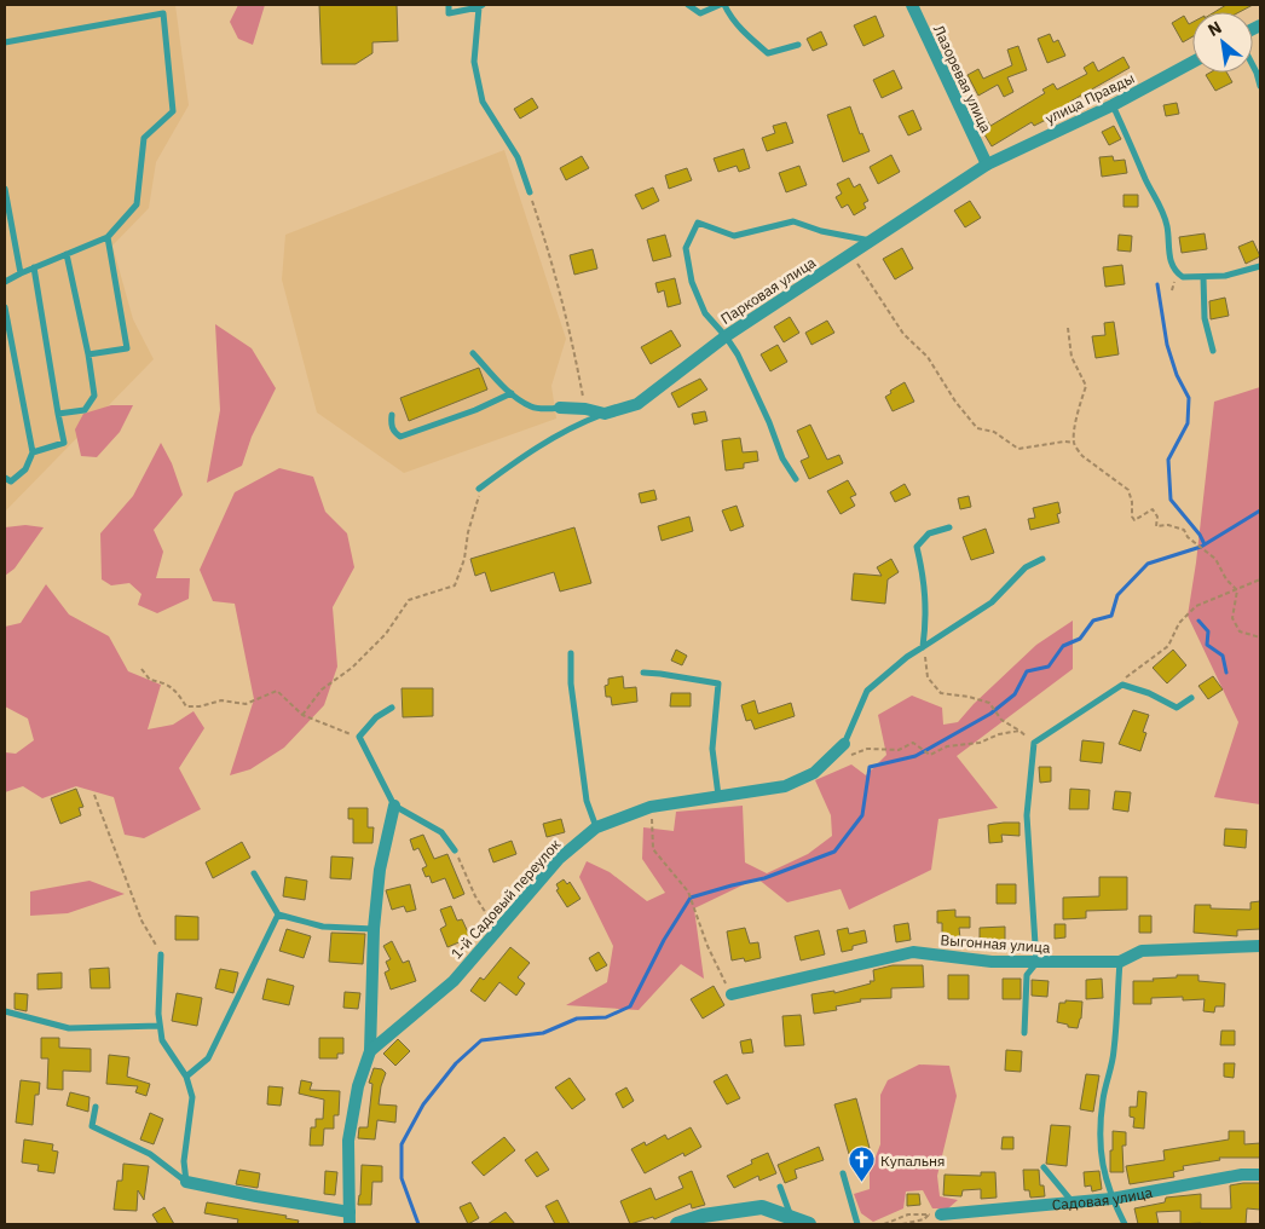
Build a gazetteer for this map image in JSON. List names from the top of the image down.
{
  "streets": {
    "street": [
      "Лазоревая улица",
      "улица Правды",
      "Парковая улица",
      "1-й Садовый переулок",
      "Выгонная улица",
      "Садовая улица"
    ]
  },
  "crossings": [
    ["Лазоревая улица", "улица Правды"],
    ["Лазоревая улица", "Парковая улица"],
    ["улица Правды", "Парковая улица"]
  ],
  "places": {
    "church": ["Купальня"]
  },
  "north": "top left"
}
